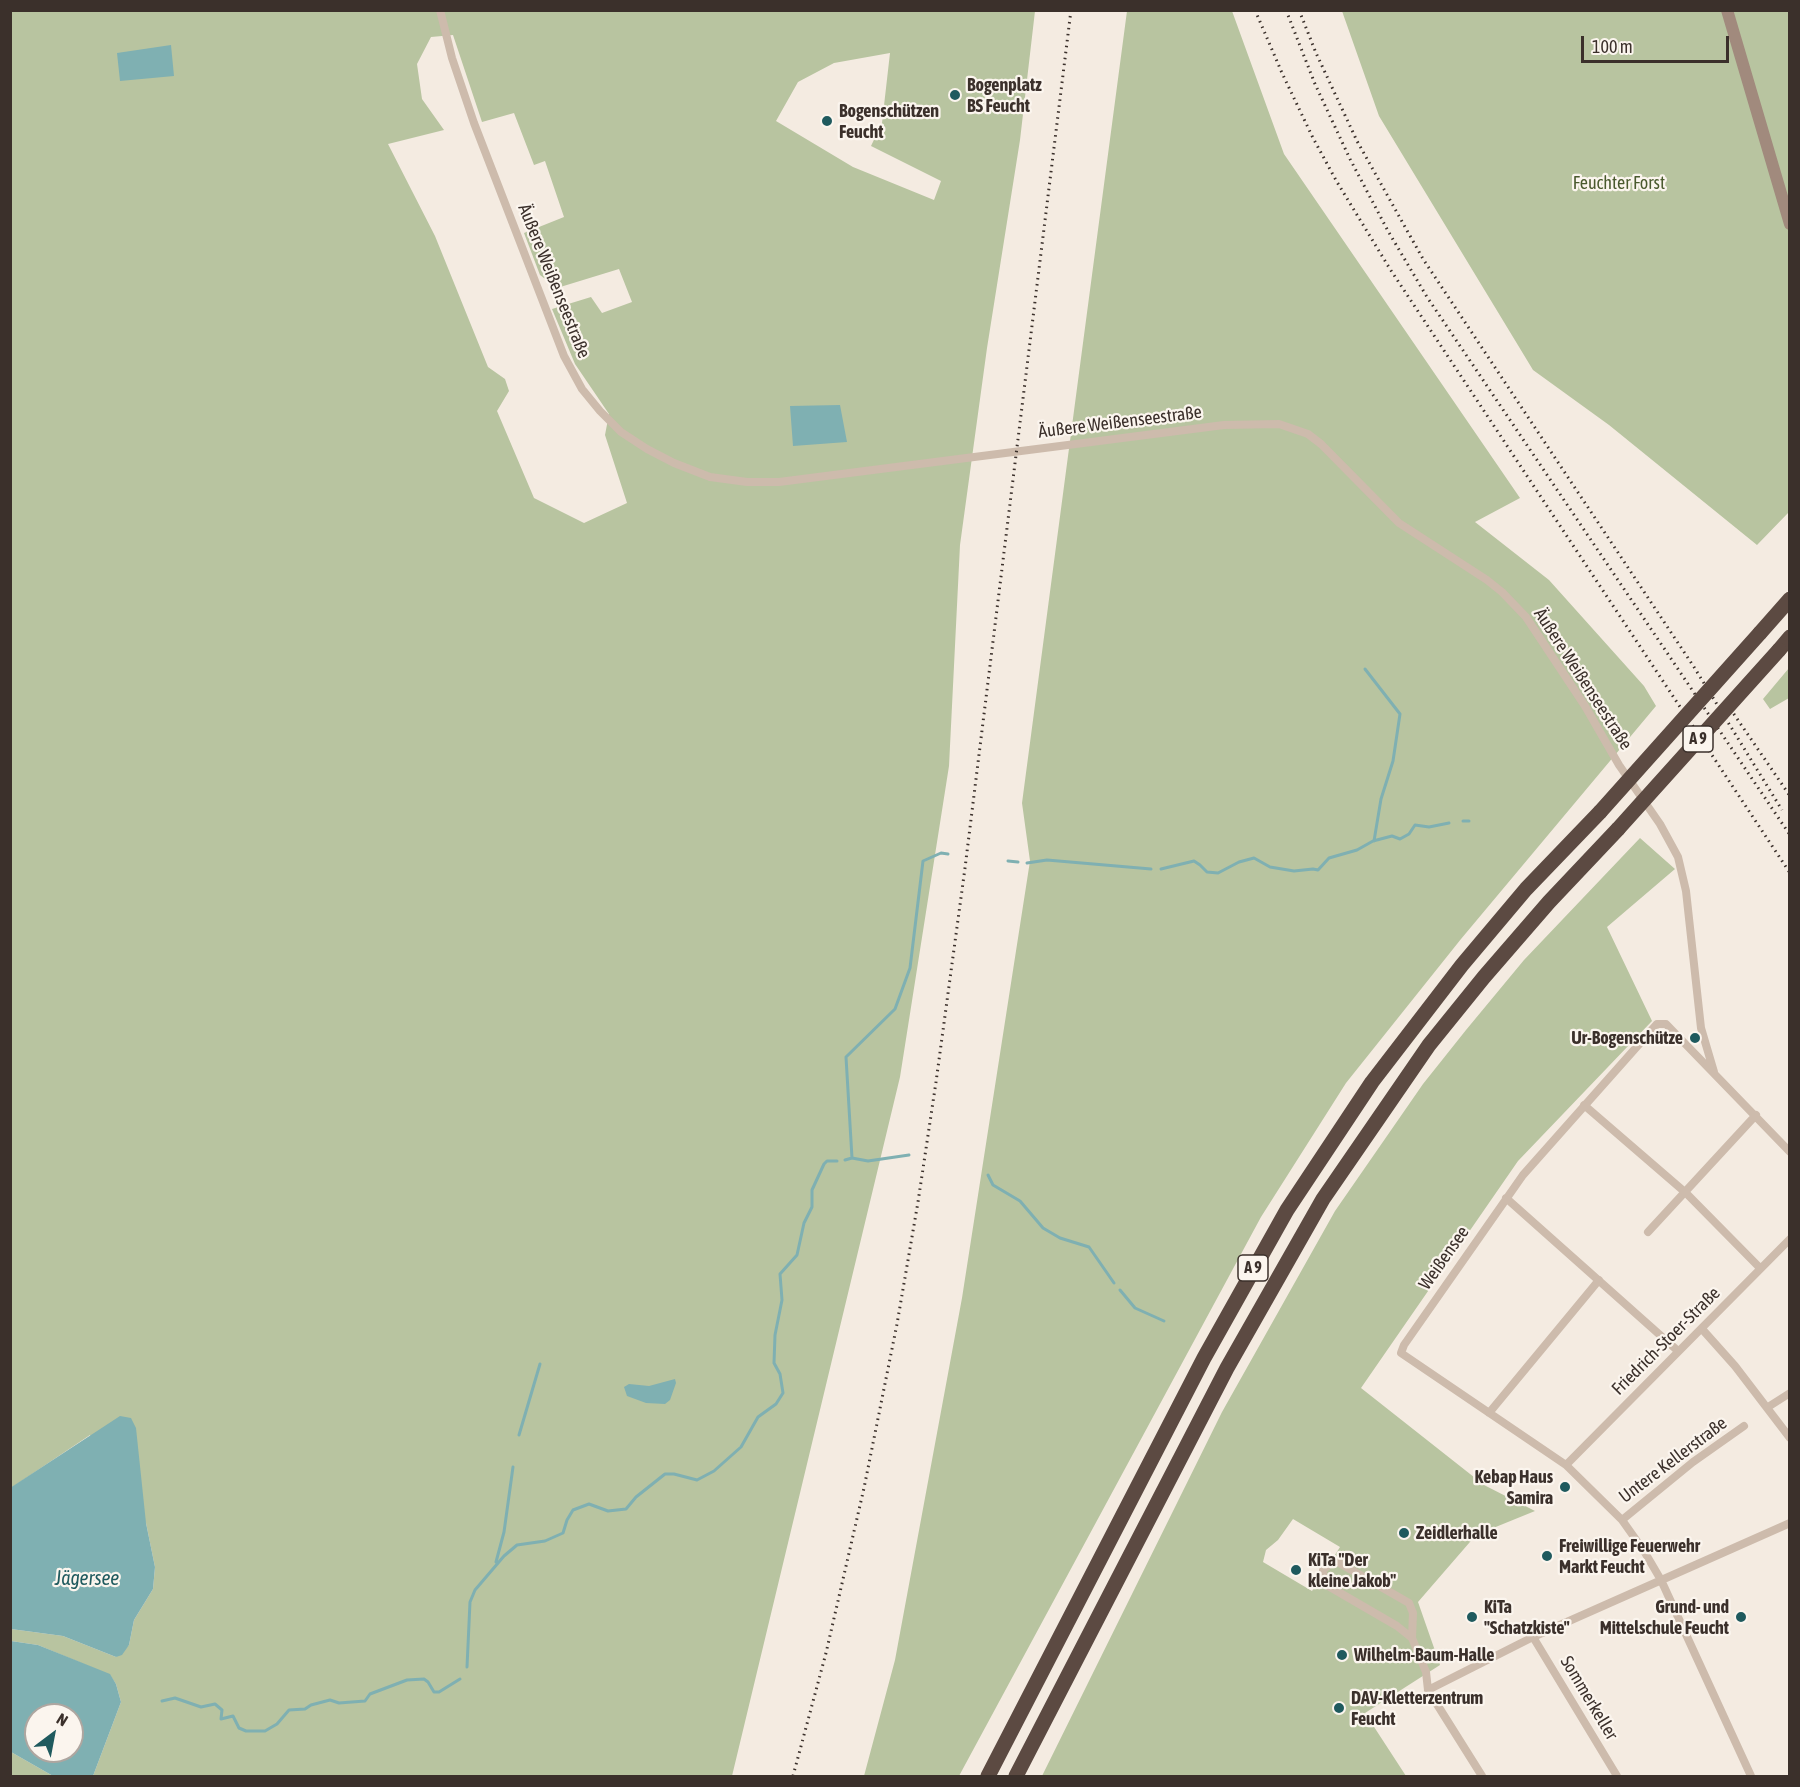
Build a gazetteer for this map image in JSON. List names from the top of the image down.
{
  "streets": {
    "highway": ["A 9"],
    "street": [
      "Äußere Weißenseestraße",
      "Weißensee",
      "Friedrich-Stoer-Straße",
      "Untere Kellerstraße",
      "Sommerkeller"
    ]
  },
  "crossings": [
    ["Weißensee", "Friedrich-Stoer-Straße"],
    ["Weißensee", "Untere Kellerstraße"],
    ["Friedrich-Stoer-Straße", "Untere Kellerstraße"]
  ],
  "water": ["Jägersee"],
  "parks": ["Feuchter Forst"],
  "places": [
    "Bogenplatz BS Feucht",
    "Bogenschützen Feucht",
    "Ur-Bogenschütze",
    "Kebap Haus Samira",
    "Zeidlerhalle",
    "Freiwillige Feuerwehr Markt Feucht",
    "KiTa \"Der kleine Jakob\"",
    "KiTa \"Schatzkiste\"",
    "Grund- und Mittelschule Feucht",
    "Wilhelm-Baum-Halle",
    "DAV-Kletterzentrum Feucht"
  ],
  "scale_bar": "100 m",
  "north": "top right"
}
